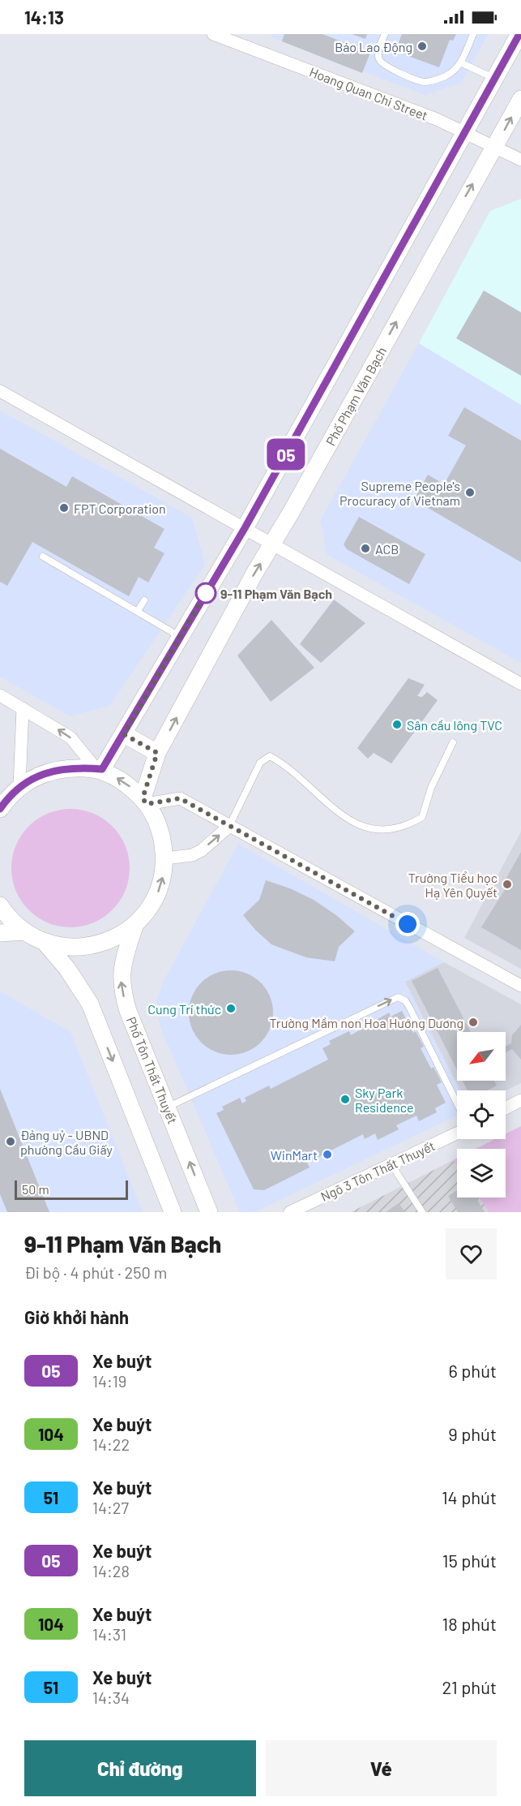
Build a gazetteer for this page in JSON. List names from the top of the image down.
{
  "streets": {
    "main road": ["Phố Phạm Văn Bạch", "Phố Tôn Thất Thuyết"],
    "street": ["Hoang Quan Chi Street", "Ngõ 3 Tôn Thất Thuyết"]
  },
  "crossings": [
    ["Hoang Quan Chi Street", "Phố Phạm Văn Bạch"]
  ],
  "places": [
    "Báo Lao Động",
    "Supreme People's Procuracy of Vietnam",
    "FPT Corporation",
    "ACB",
    "9-11 Phạm Văn Bạch",
    "Sân cầu lông TVC",
    "Trường Tiểu học Hạ Yên Quyết",
    "Cung Trí thức",
    "Trường Mầm non Hoa Hướng Dương",
    "Sky Park Residence",
    "Đảng uỷ - UBND phường Cầu Giấy",
    "WinMart"
  ],
  "lines": ["bus line 05"],
  "scale_bar": "50 m",
  "north": "bottom left",
  "page": {
    "status": "14:13",
    "on_map": "05",
    "scale": "50 m",
    "heading": [
      ["9-11 Phạm Văn Bạch", "Đi bộ · 4 phút · 250 m"],
      "Giờ khởi hành"
    ],
    "list": [
      {
        "mark": "05",
        "name": "Xe buýt",
        "note": "14:19",
        "value": "6 phút"
      },
      {
        "mark": "104",
        "name": "Xe buýt",
        "note": "14:22",
        "value": "9 phút"
      },
      {
        "mark": "51",
        "name": "Xe buýt",
        "note": "14:27",
        "value": "14 phút"
      },
      {
        "mark": "05",
        "name": "Xe buýt",
        "note": "14:28",
        "value": "15 phút"
      },
      {
        "mark": "104",
        "name": "Xe buýt",
        "note": "14:31",
        "value": "18 phút"
      },
      {
        "mark": "51",
        "name": "Xe buýt",
        "note": "14:34",
        "value": "21 phút"
      }
    ],
    "buttons": ["Chỉ đường", "Vé"]
  }
}
